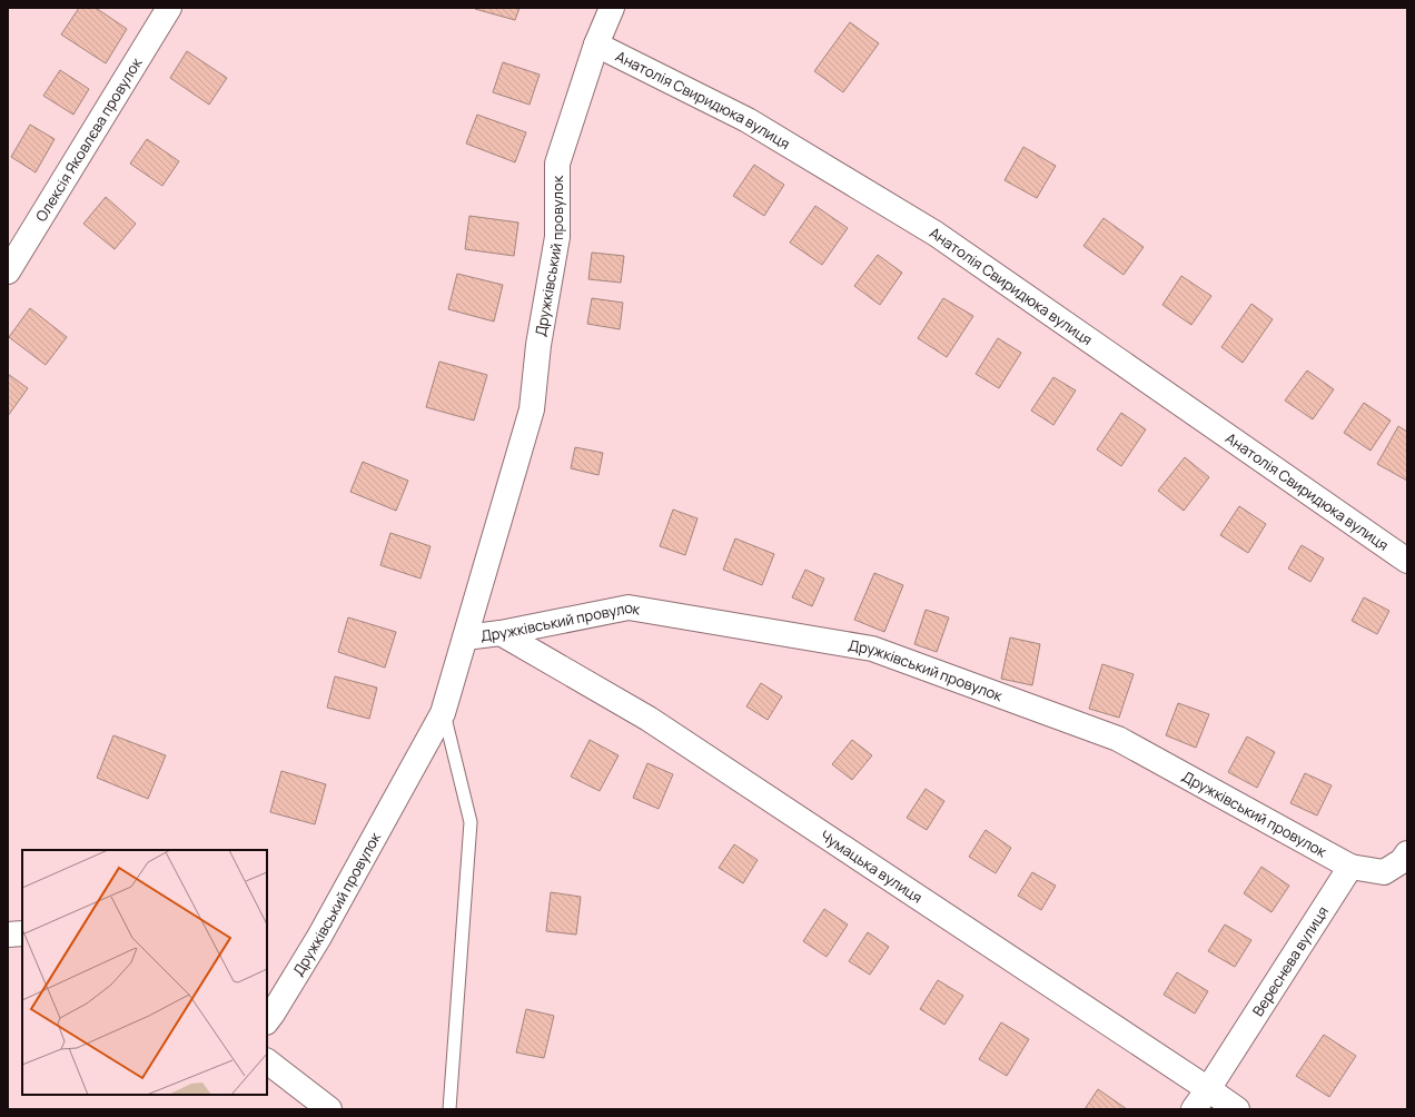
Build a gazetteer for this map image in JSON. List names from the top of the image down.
{
  "streets": {
    "street": [
      "Анатолія Свиридюка вулиця",
      "Олексія Яковлєва провулок",
      "Дружківський провулок",
      "Чумацька вулиця",
      "Вереснева вулиця"
    ]
  },
  "crossings": [
    ["Анатолія Свиридюка вулиця", "Дружківський провулок"],
    ["Дружківський провулок", "Чумацька вулиця"],
    ["Дружківський провулок", "Вереснева вулиця"],
    ["Чумацька вулиця", "Вереснева вулиця"]
  ]
}
